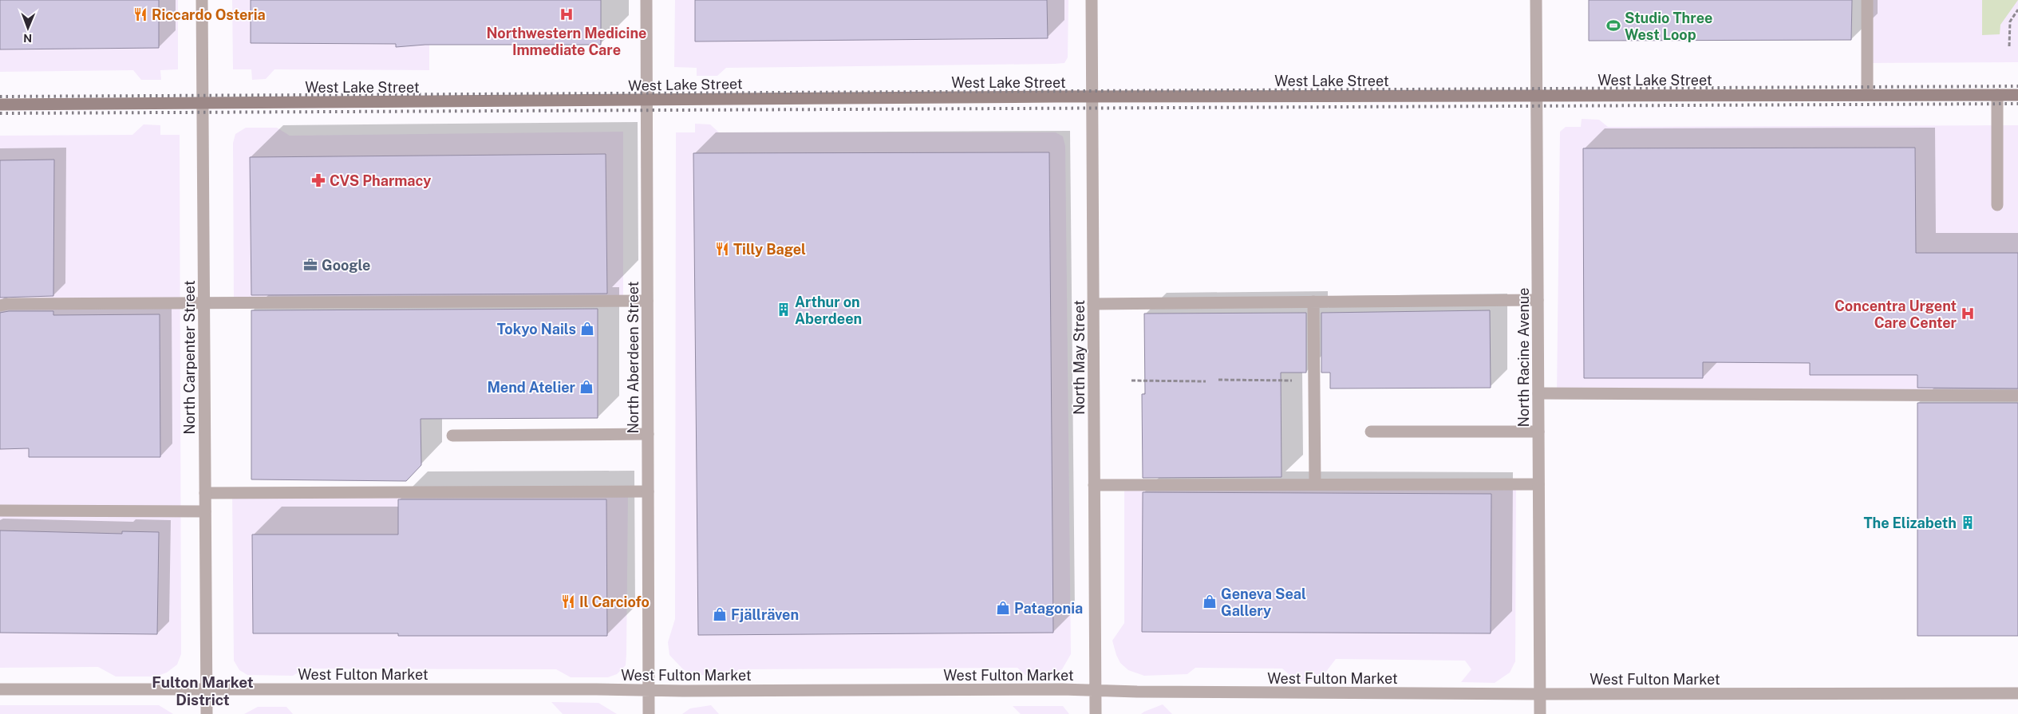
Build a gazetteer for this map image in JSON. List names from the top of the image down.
{
  "streets": {
    "main road": ["West Lake Street"],
    "street": [
      "North Carpenter Street",
      "North Aberdeen Street",
      "North May Street",
      "North Racine Avenue",
      "West Fulton Market"
    ]
  },
  "crossings": [
    ["West Lake Street", "North Carpenter Street"],
    ["West Lake Street", "North Aberdeen Street"],
    ["West Lake Street", "North May Street"],
    ["West Lake Street", "North Racine Avenue"],
    ["North Carpenter Street", "West Fulton Market"],
    ["North Aberdeen Street", "West Fulton Market"],
    ["North May Street", "West Fulton Market"],
    ["North Racine Avenue", "West Fulton Market"]
  ],
  "districts": ["Fulton Market District"],
  "places": {
    "restaurant": ["Riccardo Osteria", "Tilly Bagel", "Il Carciofo"],
    "hospital": ["Northwestern Medicine Immediate Care", "Concentra Urgent Care Center"],
    "sports": ["Studio Three West Loop"],
    "pharmacy": ["CVS Pharmacy"],
    "office": ["Google"],
    "building": ["Arthur on Aberdeen", "The Elizabeth"],
    "shop": [
      "Tokyo Nails",
      "Mend Atelier",
      "Geneva Seal Gallery",
      "Patagonia",
      "Fjällräven"
    ]
  },
  "north": "bottom"
}
